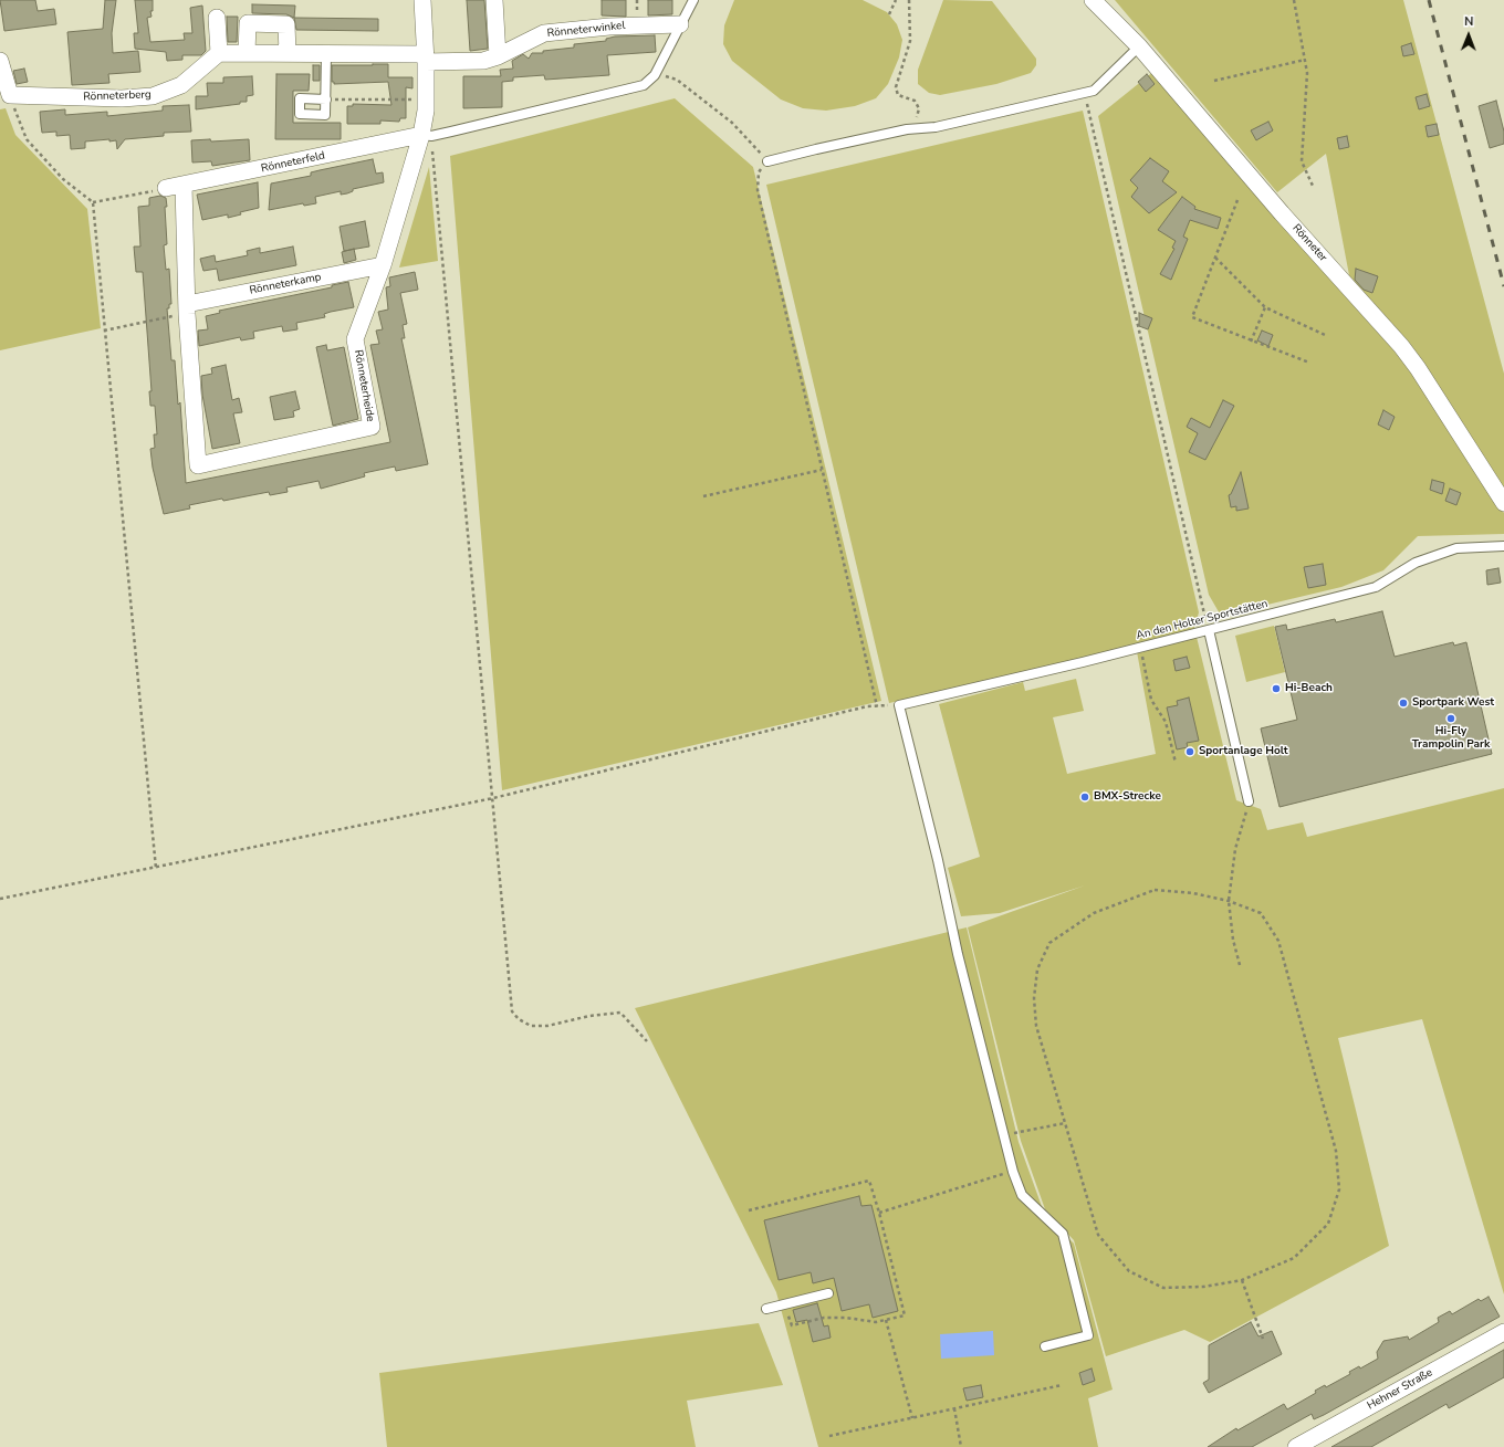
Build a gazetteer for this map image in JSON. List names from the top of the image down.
{
  "streets": {
    "street": [
      "Rönneterwinkel",
      "Rönneterberg",
      "Rönneterfeld",
      "Rönneter",
      "Rönneterkamp",
      "Rönneterheide",
      "Hehner Straße"
    ],
    "lane": ["An den Holter Sportstätten"]
  },
  "crossings": [
    ["Rönneterwinkel", "Rönneterheide"],
    ["Rönneterfeld", "Rönneterheide"],
    ["Rönneterkamp", "Rönneterheide"]
  ],
  "places": [
    "Hi-Beach",
    "Sportpark West",
    "Hi-Fly Trampolin Park",
    "Sportanlage Holt",
    "BMX-Strecke"
  ],
  "north": "top"
}
